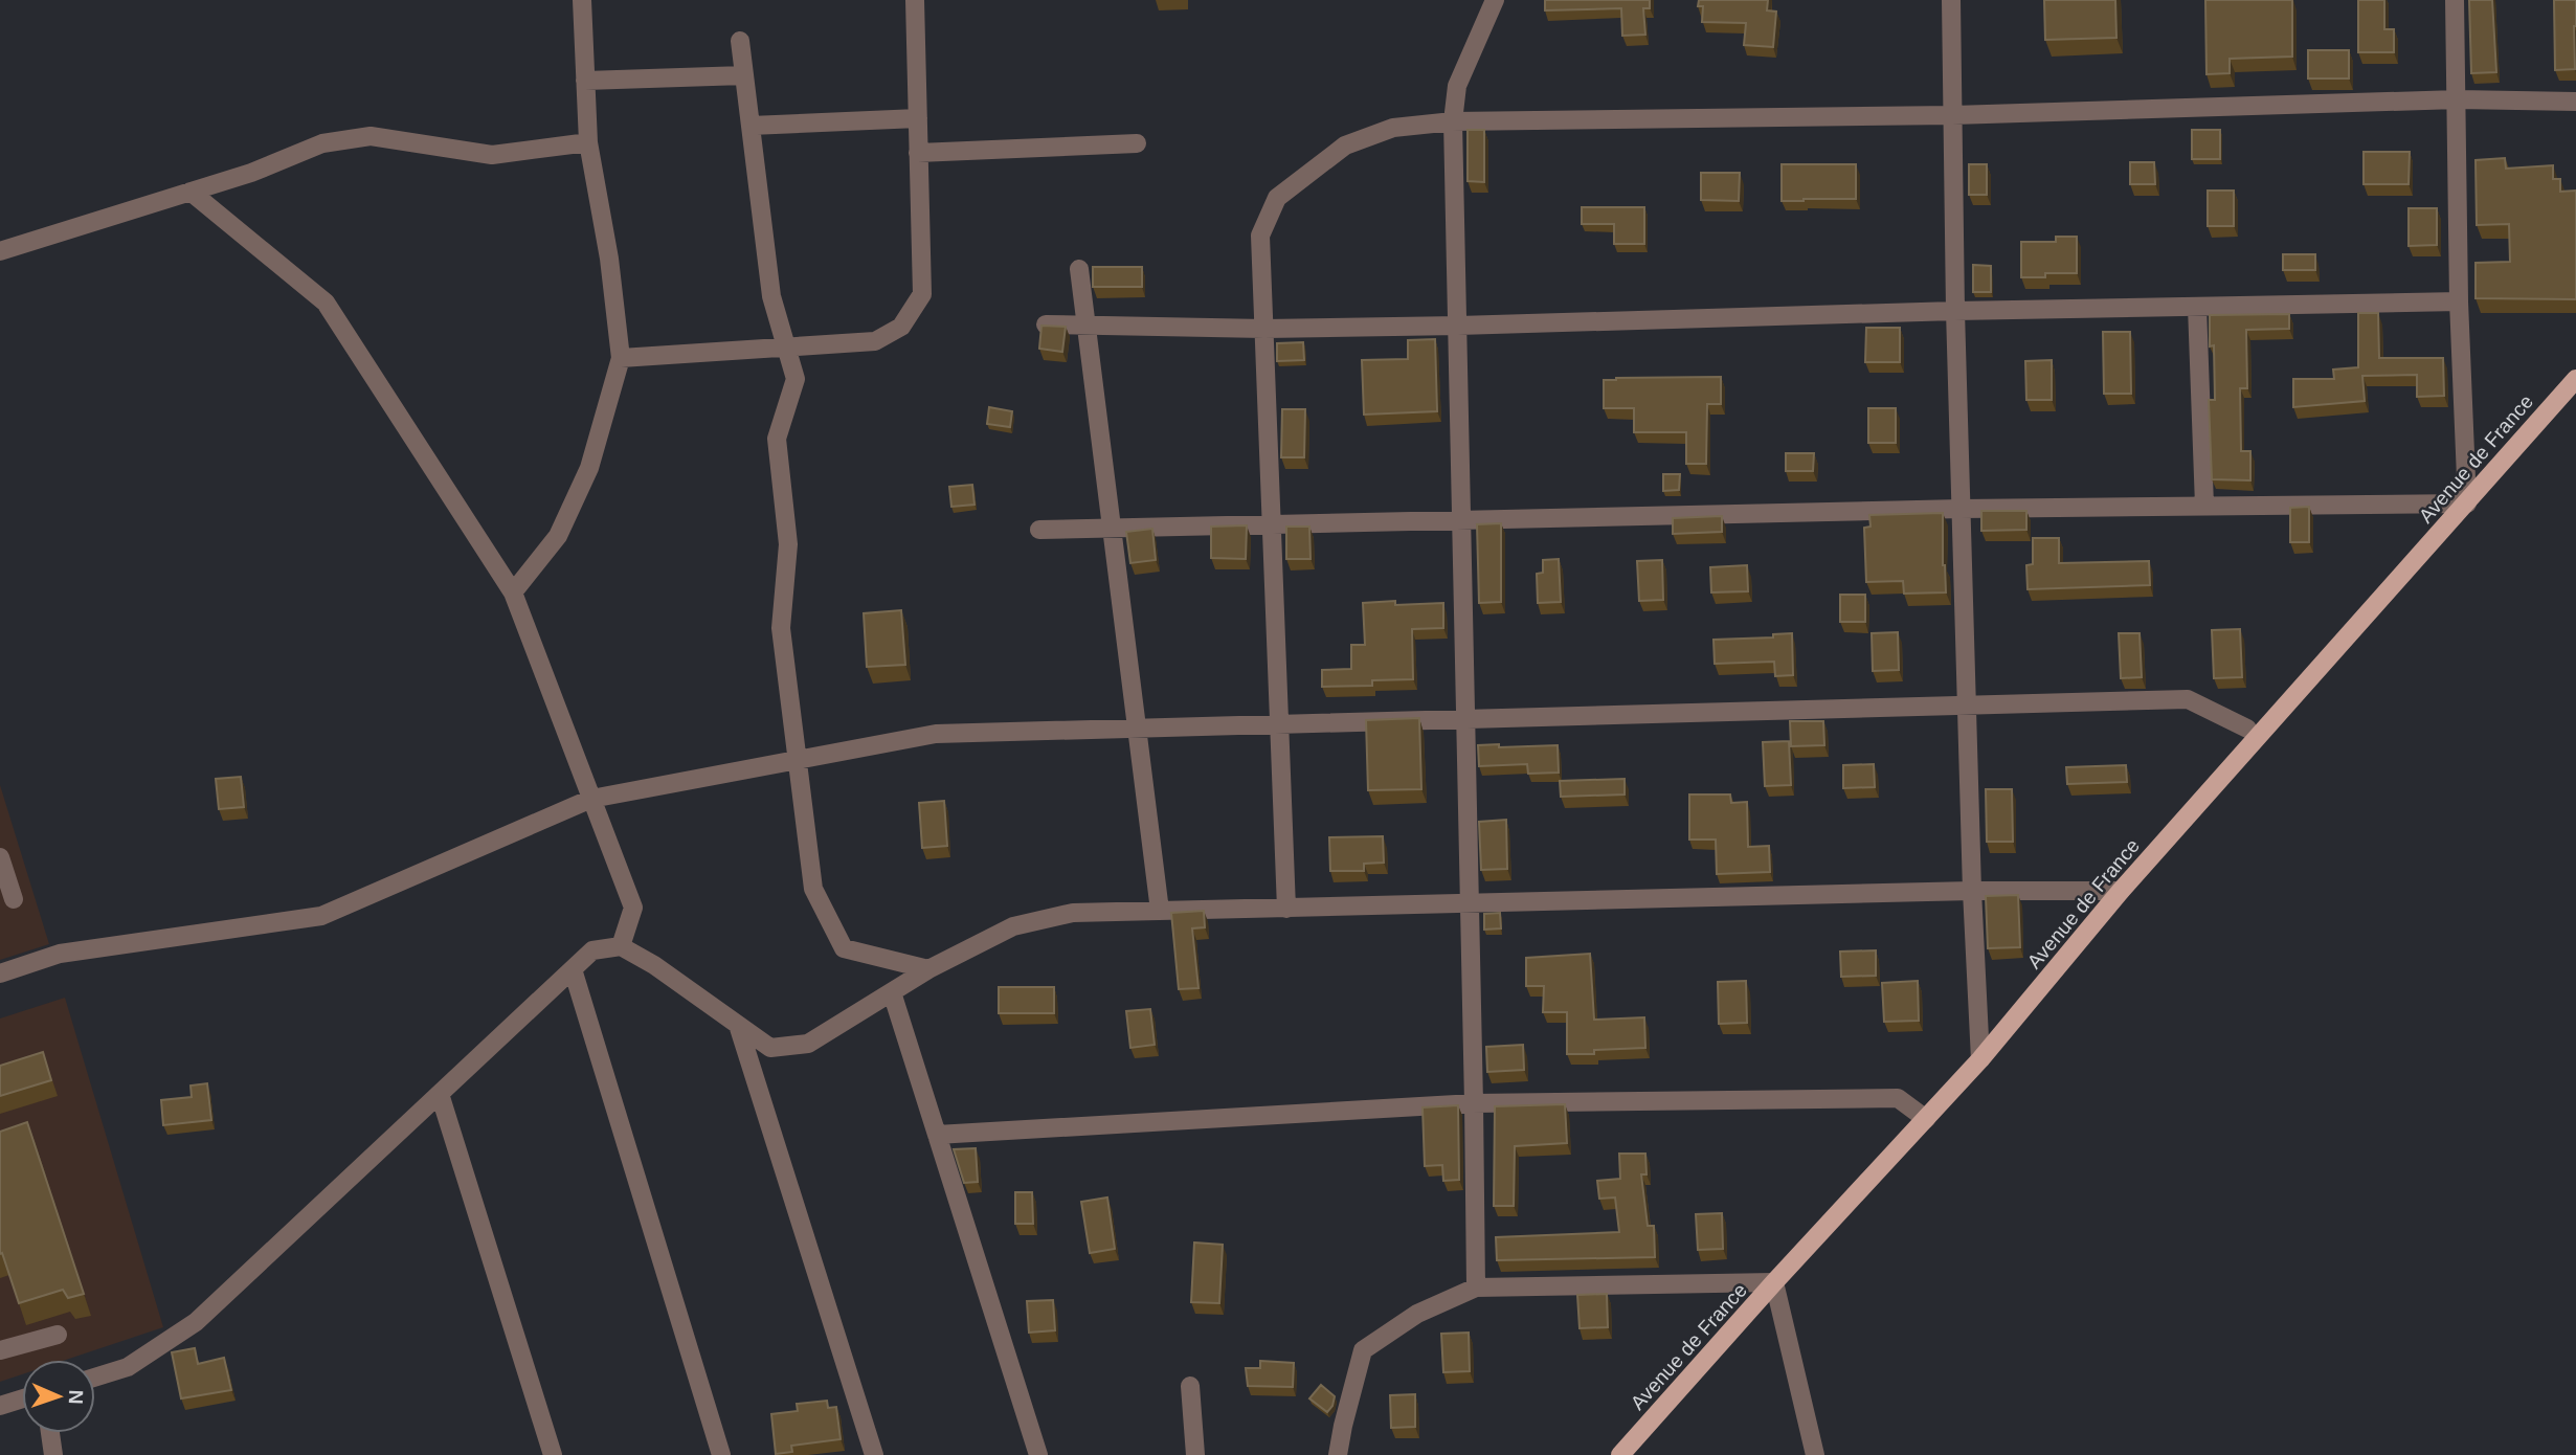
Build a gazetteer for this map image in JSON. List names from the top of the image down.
{
  "streets": {
    "main road": ["Avenue de France"]
  },
  "north": "right"
}
